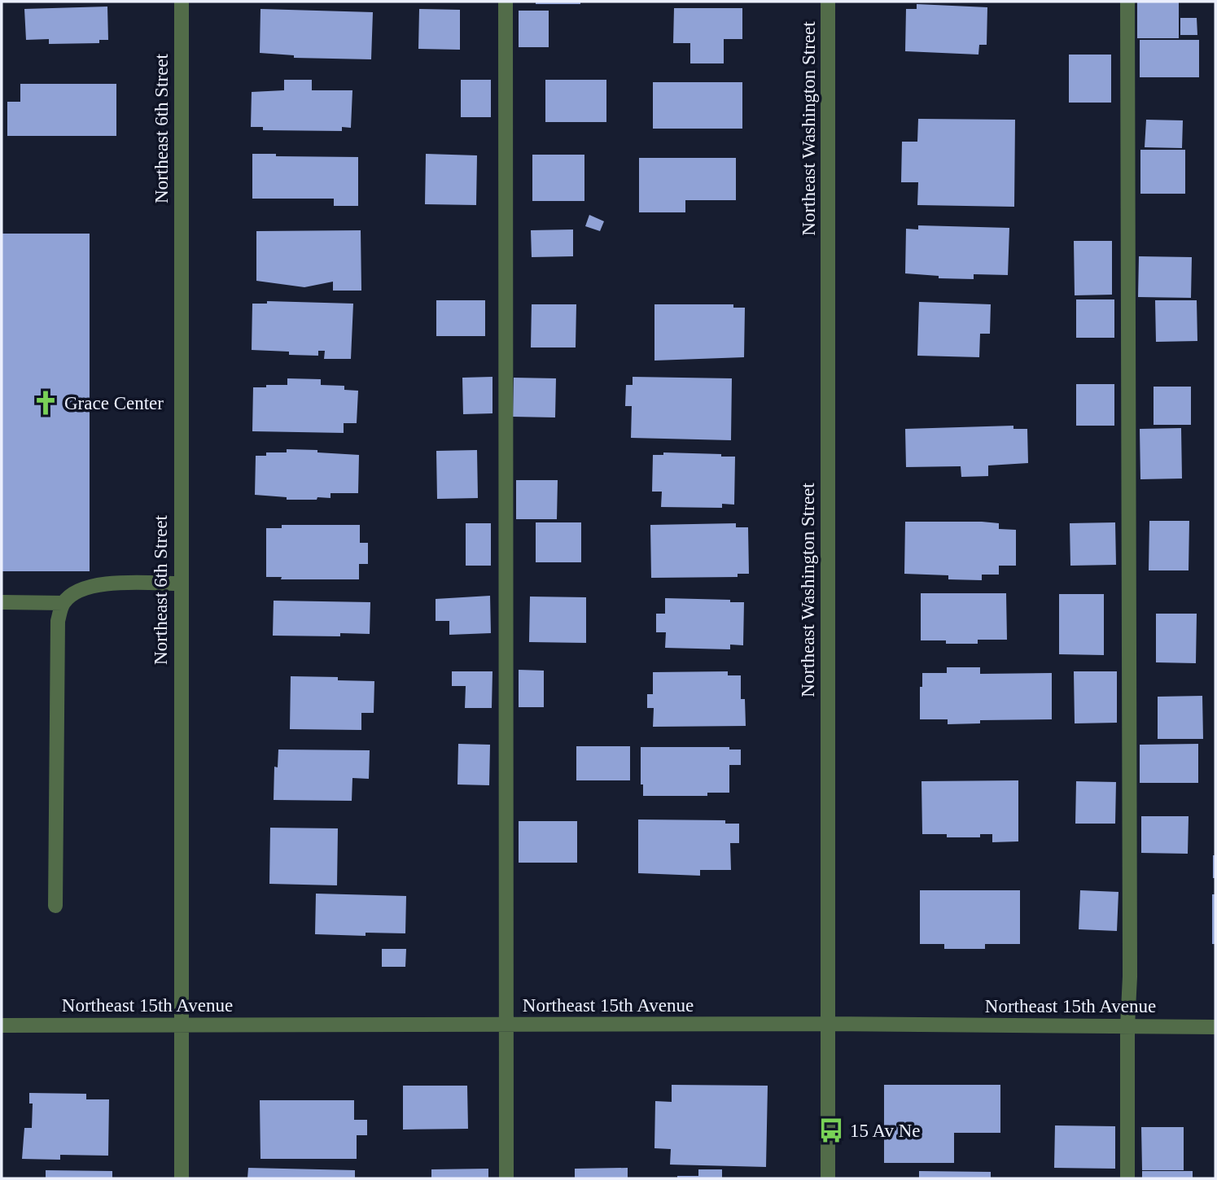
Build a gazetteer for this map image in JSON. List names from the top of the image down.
{
  "streets": {
    "street": ["Northeast 6th Street", "Northeast Washington Street", "Northeast 15th Avenue"]
  },
  "crossings": [
    ["Northeast 6th Street", "Northeast 15th Avenue"],
    ["Northeast Washington Street", "Northeast 15th Avenue"]
  ],
  "places": {
    "church": ["Grace Center"],
    "bus stop": ["15 Av Ne"]
  }
}
